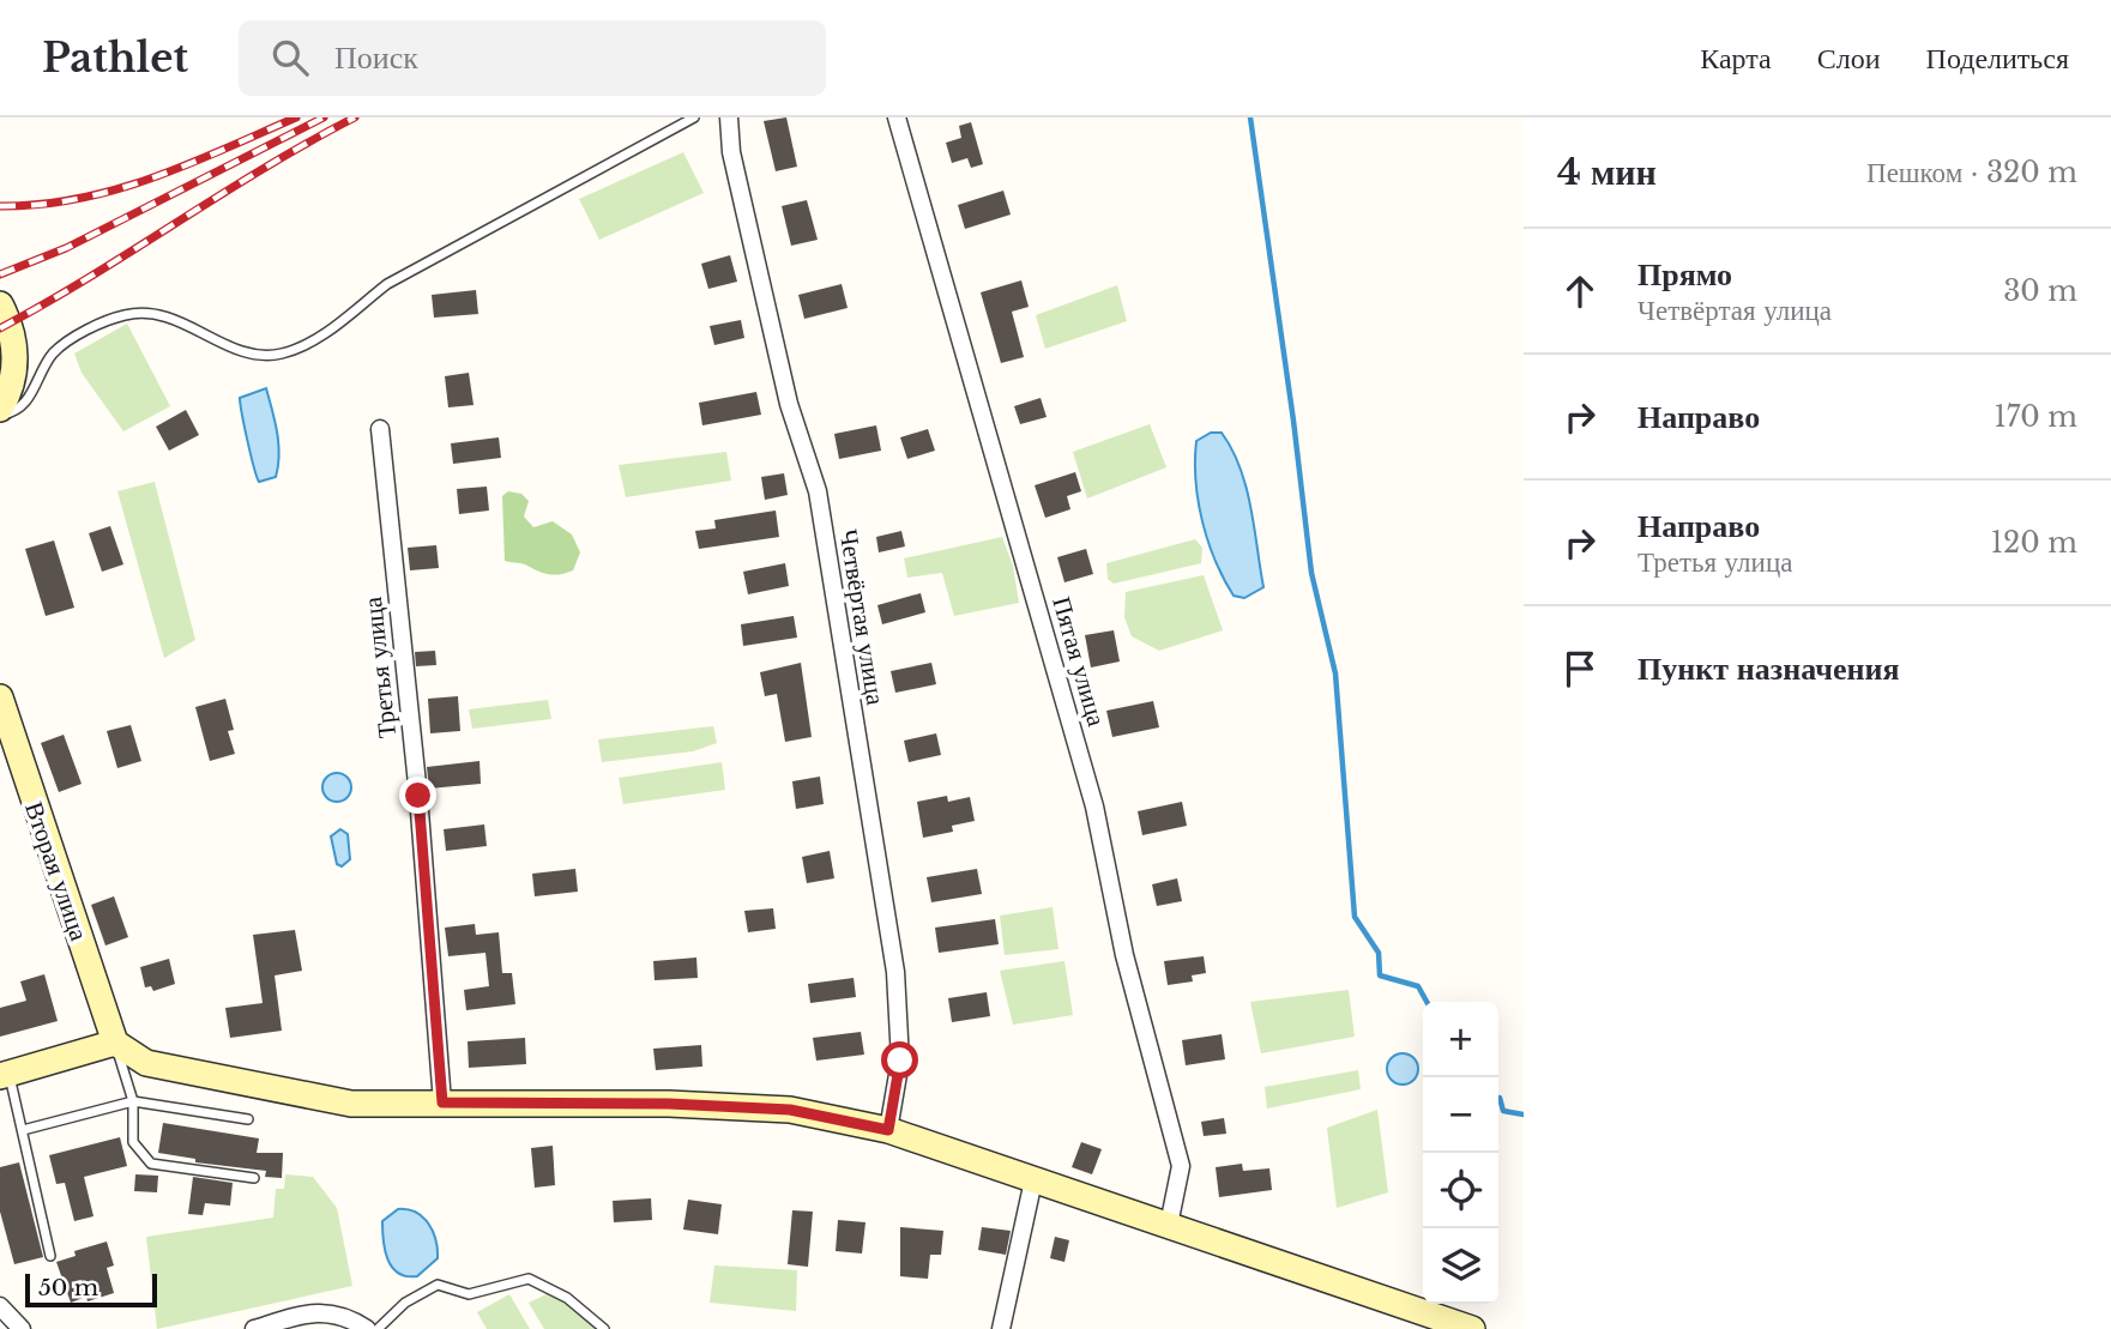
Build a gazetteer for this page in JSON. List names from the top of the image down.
{
  "streets": {
    "street": [
      "Четвёртая улица",
      "Пятая улица",
      "Третья улица",
      "Вторая улица"
    ]
  },
  "scale_bar": "50 m",
  "page": {
    "header": "Pathlet",
    "search": "Поиск",
    "nav": ["Карта", "Слои", "Поделиться"],
    "heading": ["4 мин", "Пешком · 320 m"],
    "list": [
      ["Прямо", "Четвёртая улица", "30 m"],
      ["Направо", "170 m"],
      ["Направо", "Третья улица", "120 m"],
      "Пункт назначения"
    ],
    "map_buttons": ["+", "−"],
    "scale": "50 m"
  }
}
